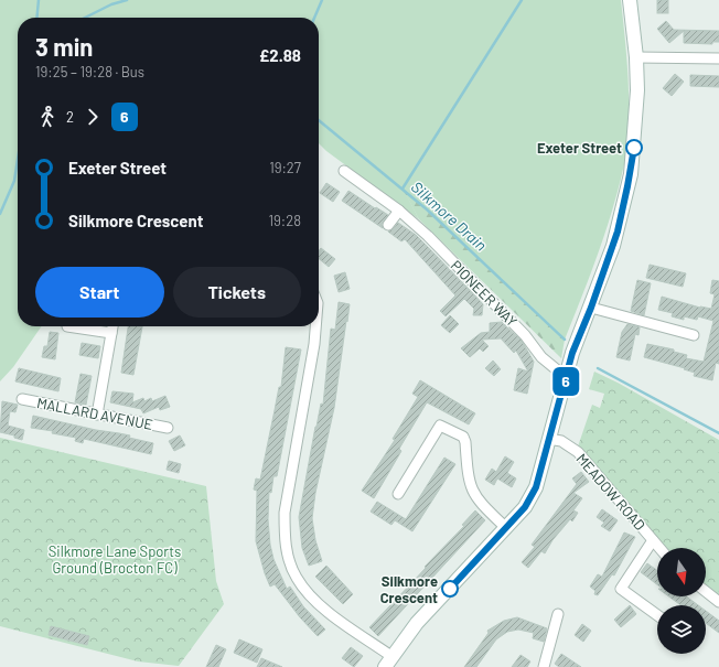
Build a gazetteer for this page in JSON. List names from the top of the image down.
{
  "streets": {
    "street": ["PIONEER WAY", "MALLARD AVENUE", "MEADOW ROAD"]
  },
  "water": ["Silkmore Drain"],
  "parks": ["Silkmore Lane Sports Ground (Brocton FC)"],
  "places": ["Exeter Street", "Silkmore Crescent"],
  "lines": ["bus line 6"],
  "north": "bottom",
  "page": {
    "on_map": "6",
    "heading": ["3 min", "19:25 – 19:28 · Bus", "£2.88"],
    "legs": ["2", "6"],
    "list": [
      {
        "name": "Exeter Street",
        "value": "19:27"
      },
      {
        "name": "Silkmore Crescent",
        "value": "19:28"
      }
    ],
    "buttons": ["Start", "Tickets"]
  }
}
